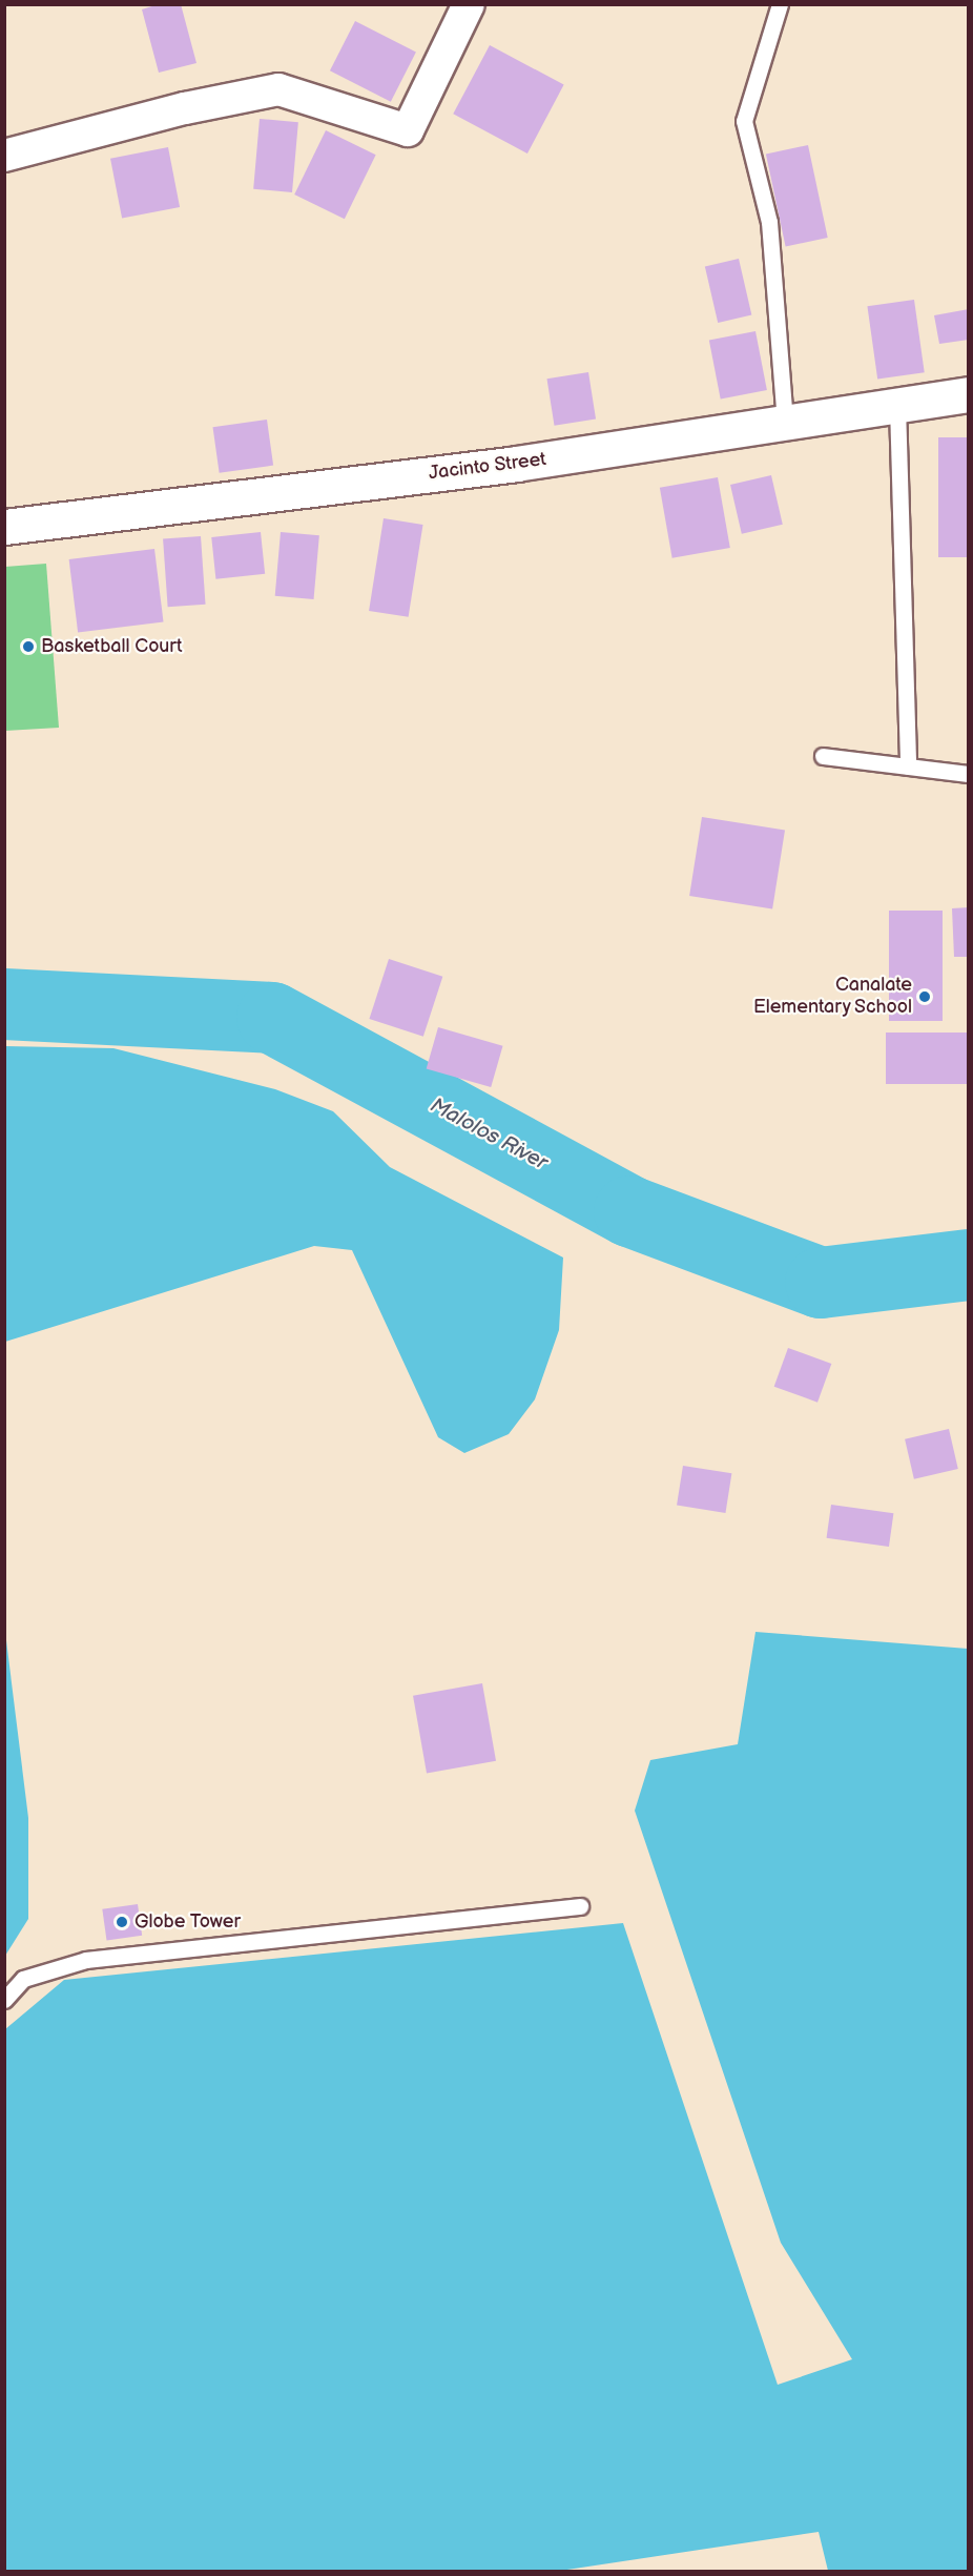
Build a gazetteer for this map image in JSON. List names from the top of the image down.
{
  "streets": {
    "main road": ["Jacinto Street"]
  },
  "water": ["Malolos River"],
  "places": ["Basketball Court", "Canalate Elementary School", "Globe Tower"]
}
